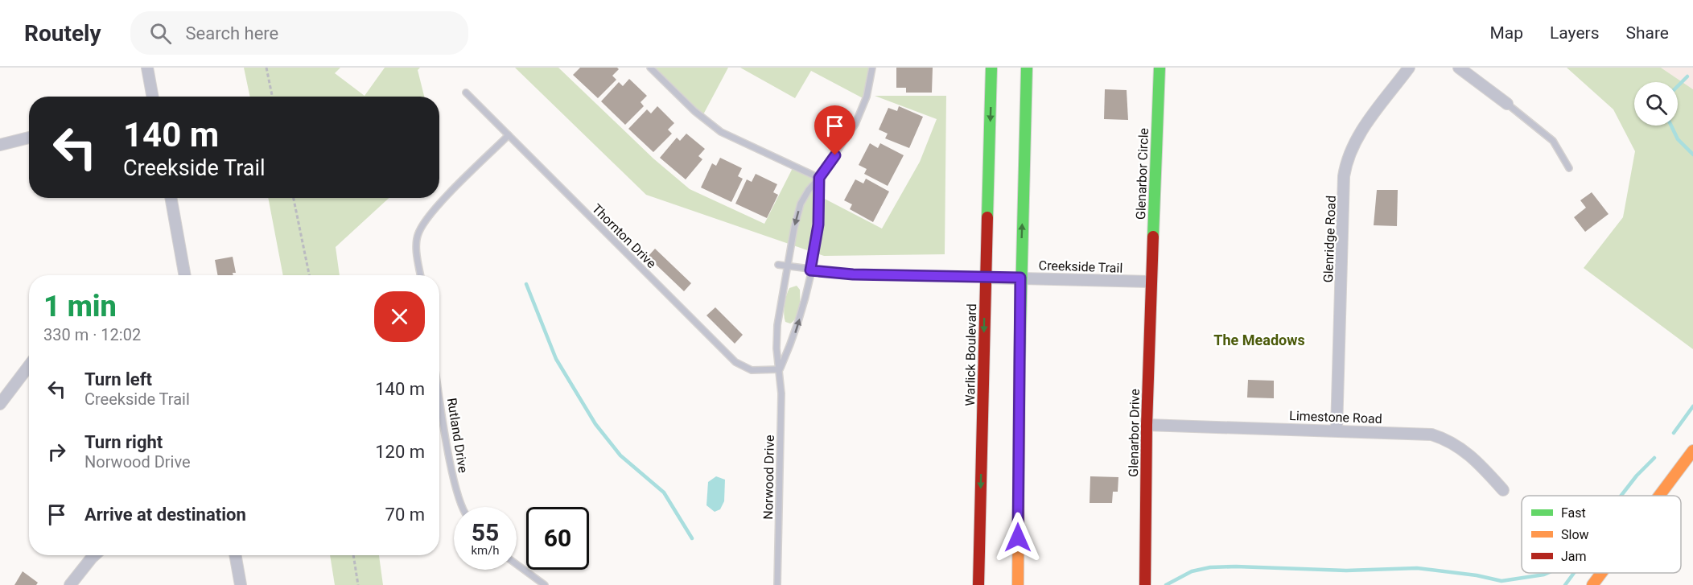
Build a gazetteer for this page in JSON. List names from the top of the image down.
{
  "streets": {
    "main road": ["Glenarbor Circle", "Warlick Boulevard", "Glenarbor Drive"],
    "street": ["Glenridge Road", "Creekside Trail", "Limestone Road"],
    "lane": ["Thornton Drive", "Rutland Drive", "Norwood Drive"]
  },
  "crossings": [
    ["Glenarbor Circle", "Creekside Trail"],
    ["Glenarbor Circle", "Glenarbor Drive"],
    ["Thornton Drive", "Norwood Drive"],
    ["Glenridge Road", "Limestone Road"],
    ["Creekside Trail", "Warlick Boulevard"],
    ["Creekside Trail", "Glenarbor Drive"],
    ["Creekside Trail", "Norwood Drive"],
    ["Limestone Road", "Glenarbor Drive"]
  ],
  "districts": ["The Meadows"],
  "legend": ["Fast", "Slow", "Jam"],
  "page": {
    "header": "Routely",
    "search": "Search here",
    "nav": ["Map", "Layers", "Share"],
    "turn": ["140 m", "Creekside Trail"],
    "heading": ["1 min", "330 m · 12:02"],
    "list": [
      {
        "name": "Turn left",
        "note": "Creekside Trail",
        "value": "140 m"
      },
      {
        "name": "Turn right",
        "note": "Norwood Drive",
        "value": "120 m"
      },
      {
        "name": "Arrive at destination",
        "value": "70 m"
      }
    ],
    "speed": "55 km/h",
    "limit": "60"
  }
}
